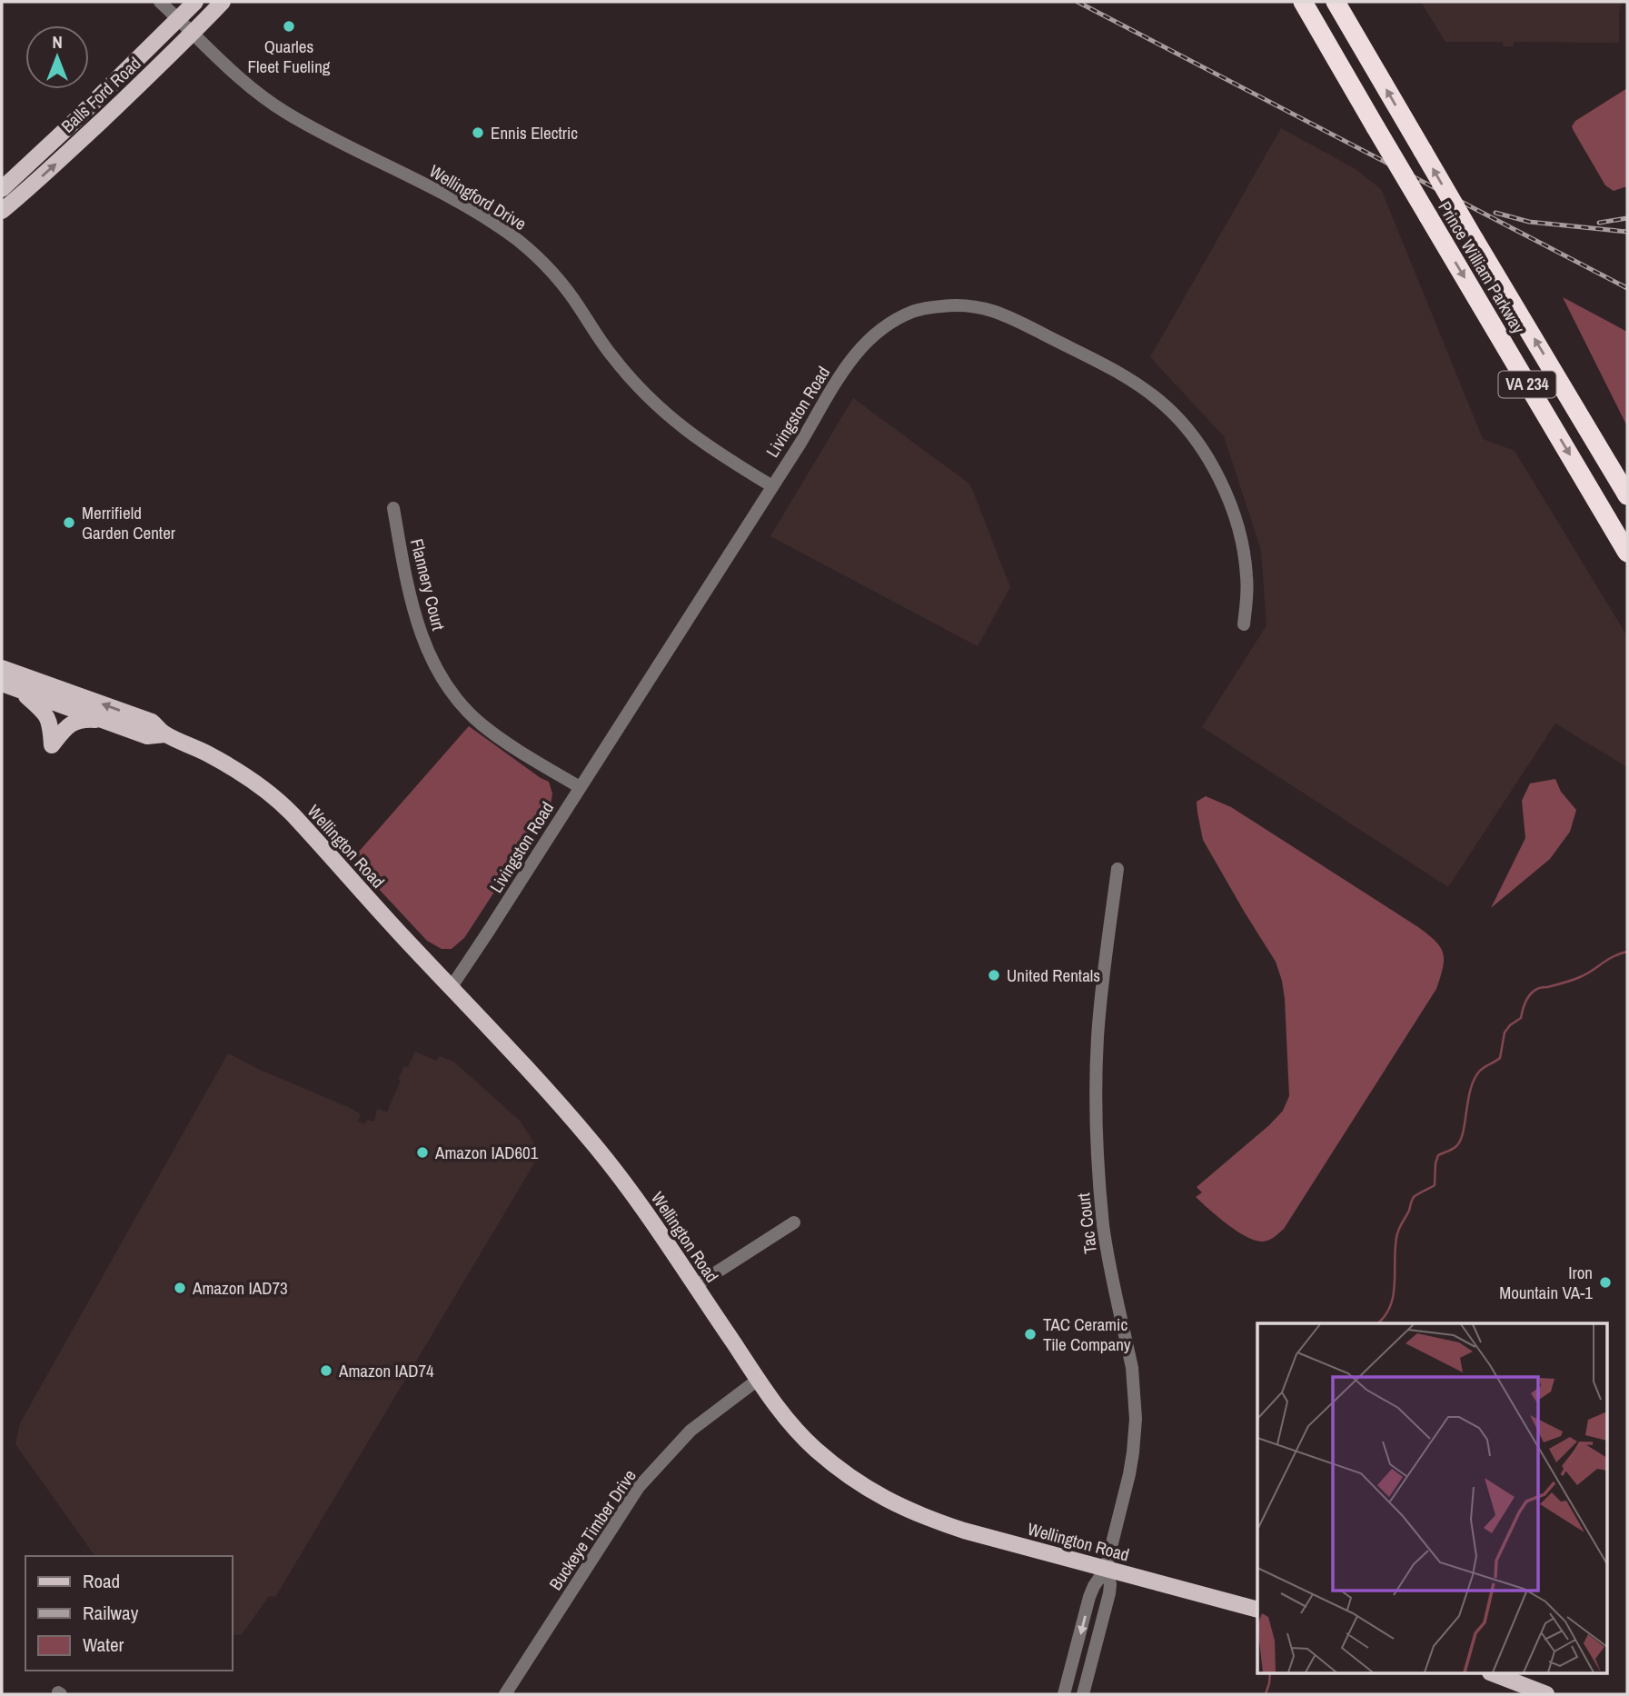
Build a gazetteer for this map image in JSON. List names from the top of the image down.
{
  "streets": {
    "highway": ["Prince William Parkway", "VA 234"],
    "main road": ["Balls Ford Road", "Wellington Road"],
    "street": [
      "Wellingford Drive",
      "Livingston Road",
      "Flannery Court",
      "Tac Court",
      "Buckeye Timber Drive"
    ]
  },
  "crossings": [
    ["Balls Ford Road", "Wellingford Drive"],
    ["Wellingford Drive", "Livingston Road"],
    ["Livingston Road", "Flannery Court"],
    ["Livingston Road", "Wellington Road"],
    ["Wellington Road", "Tac Court"],
    ["Wellington Road", "Buckeye Timber Drive"]
  ],
  "places": [
    "Quarles Fleet Fueling",
    "Ennis Electric",
    "Merrifield Garden Center",
    "United Rentals",
    "Amazon IAD601",
    "Iron Mountain VA-1",
    "Amazon IAD73",
    "TAC Ceramic Tile Company",
    "Amazon IAD74"
  ],
  "legend": ["Road", "Railway", "Water"],
  "north": "top"
}
